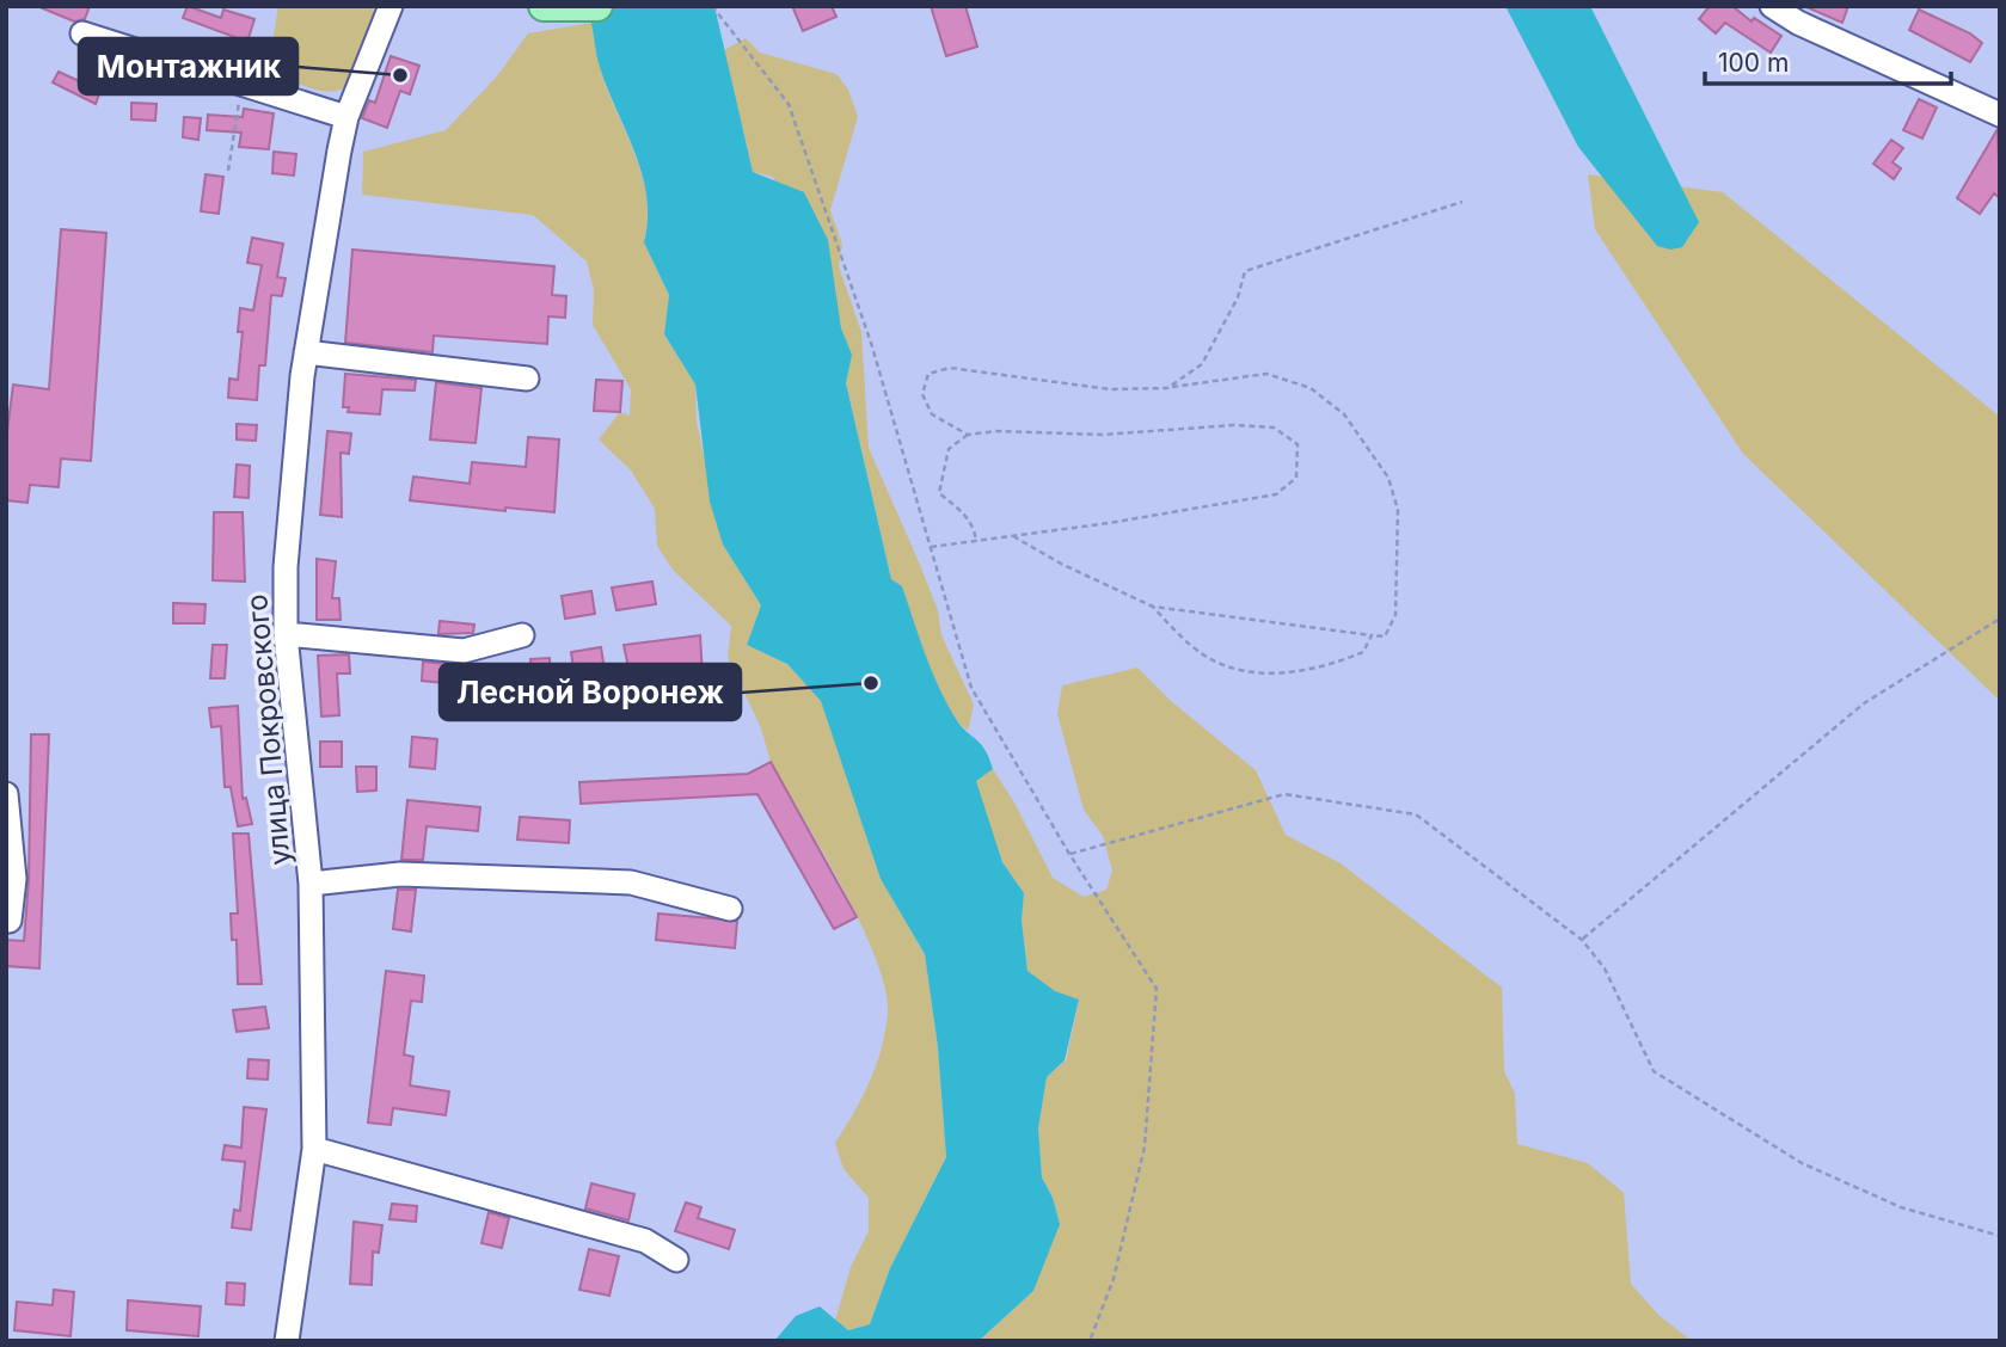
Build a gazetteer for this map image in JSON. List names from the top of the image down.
{
  "streets": {
    "street": ["улица Покровского"]
  },
  "places": ["Монтажник", "Лесной Воронеж"],
  "scale_bar": "100 m"
}
